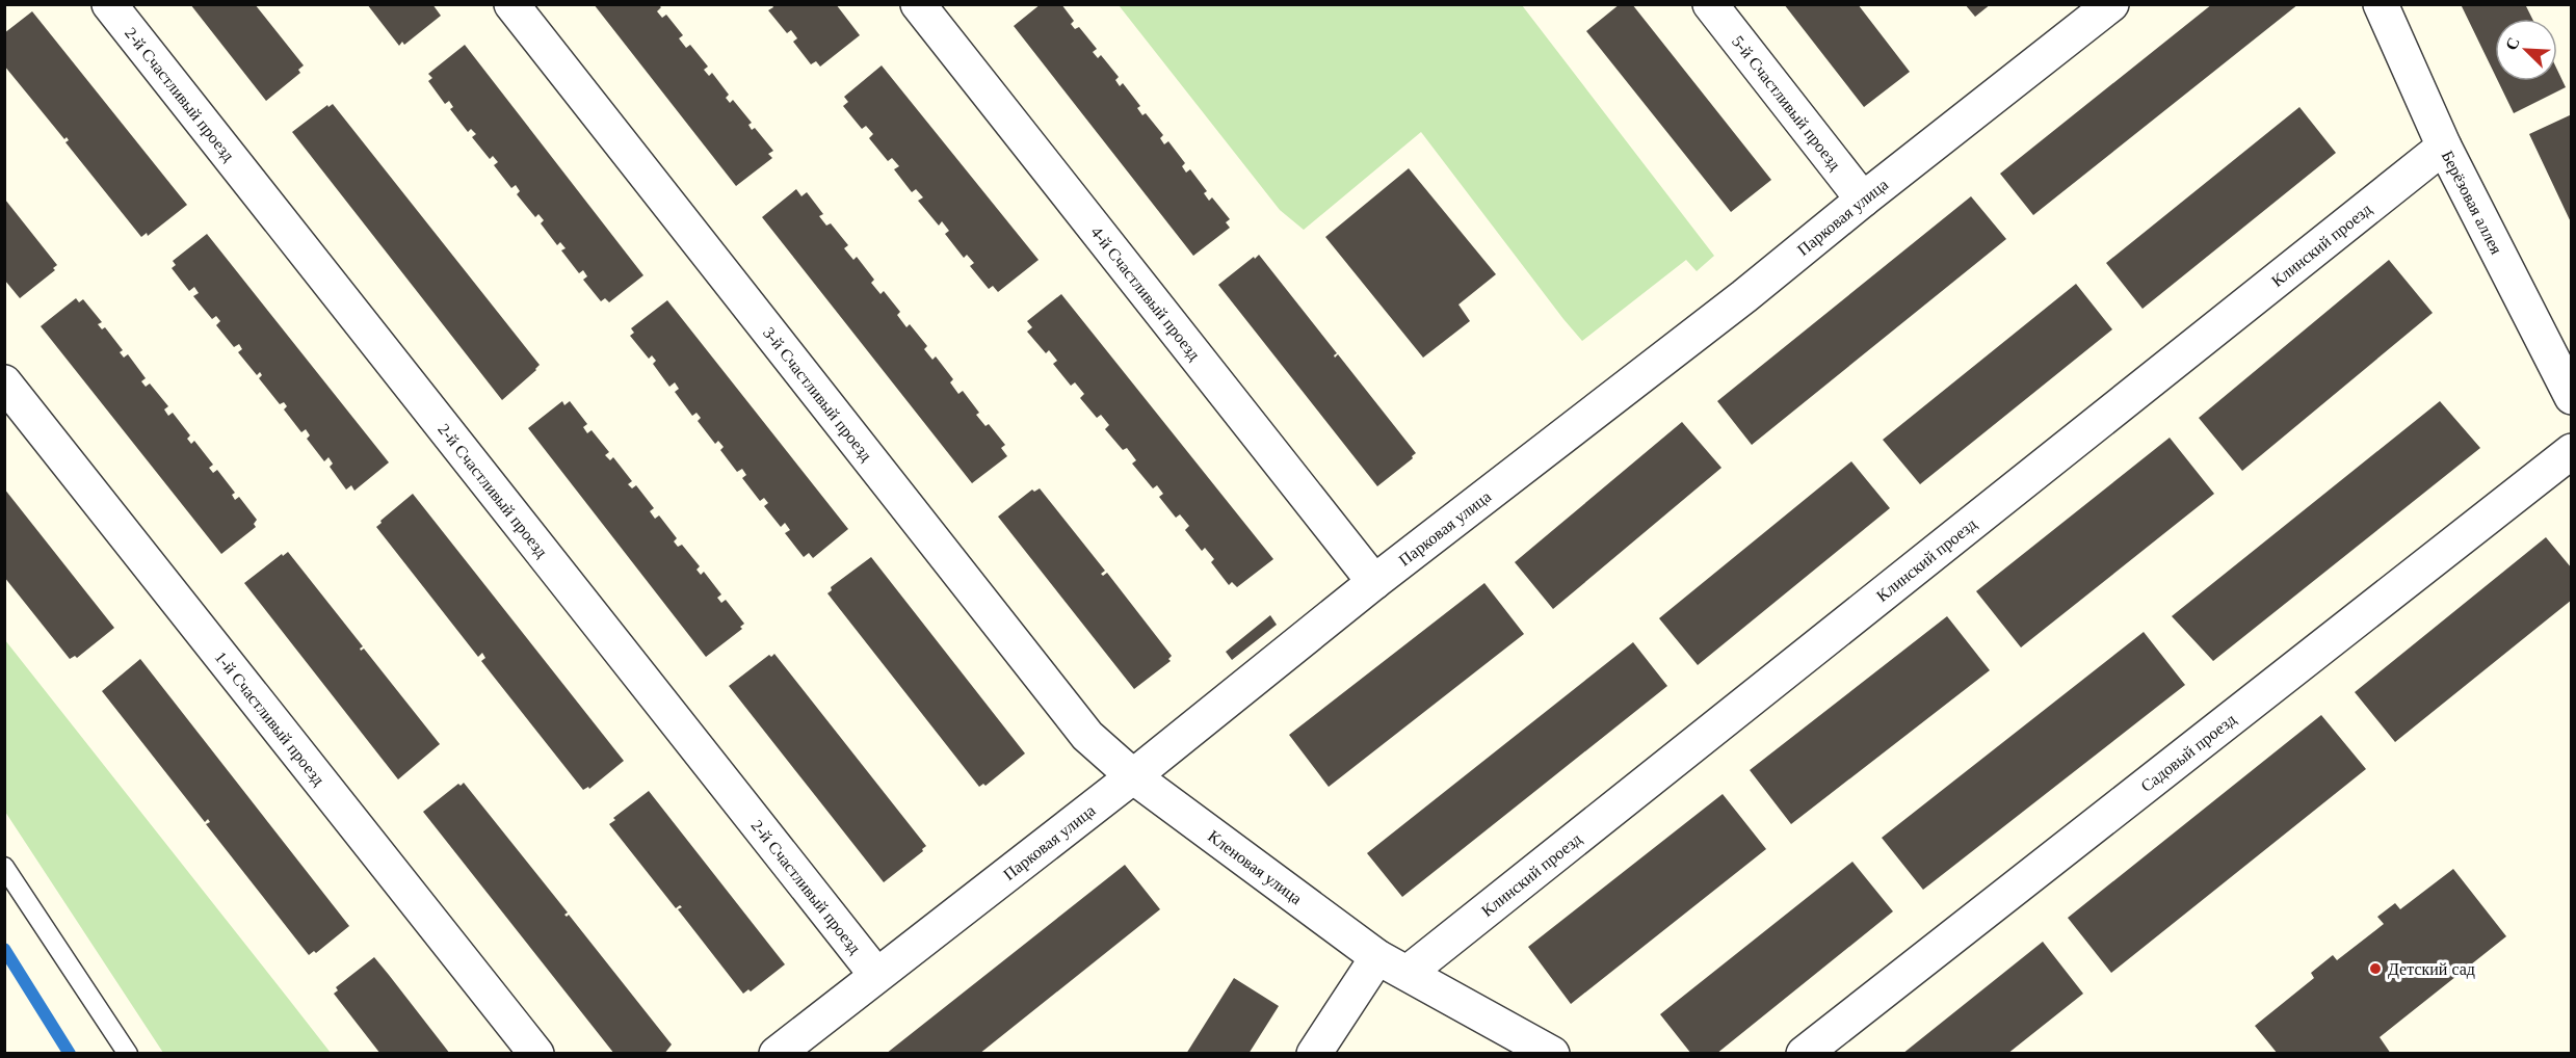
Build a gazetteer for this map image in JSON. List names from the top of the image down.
{
  "streets": {
    "street": [
      "2-й Счастливый проезд",
      "5-й Счастливый проезд",
      "Берёзовая аллея",
      "Парковая улица",
      "Клинский проезд",
      "4-й Счастливый проезд",
      "3-й Счастливый проезд",
      "1-й Счастливый проезд",
      "Садовый проезд",
      "Кленовая улица"
    ]
  },
  "crossings": [
    ["2-й Счастливый проезд", "Парковая улица"],
    ["5-й Счастливый проезд", "Парковая улица"],
    ["Берёзовая аллея", "Клинский проезд"],
    ["Парковая улица", "4-й Счастливый проезд"],
    ["Парковая улица", "3-й Счастливый проезд"],
    ["Парковая улица", "Кленовая улица"],
    ["Клинский проезд", "Кленовая улица"],
    ["3-й Счастливый проезд", "Кленовая улица"]
  ],
  "places": ["Детский сад"],
  "north": "top left"
}
